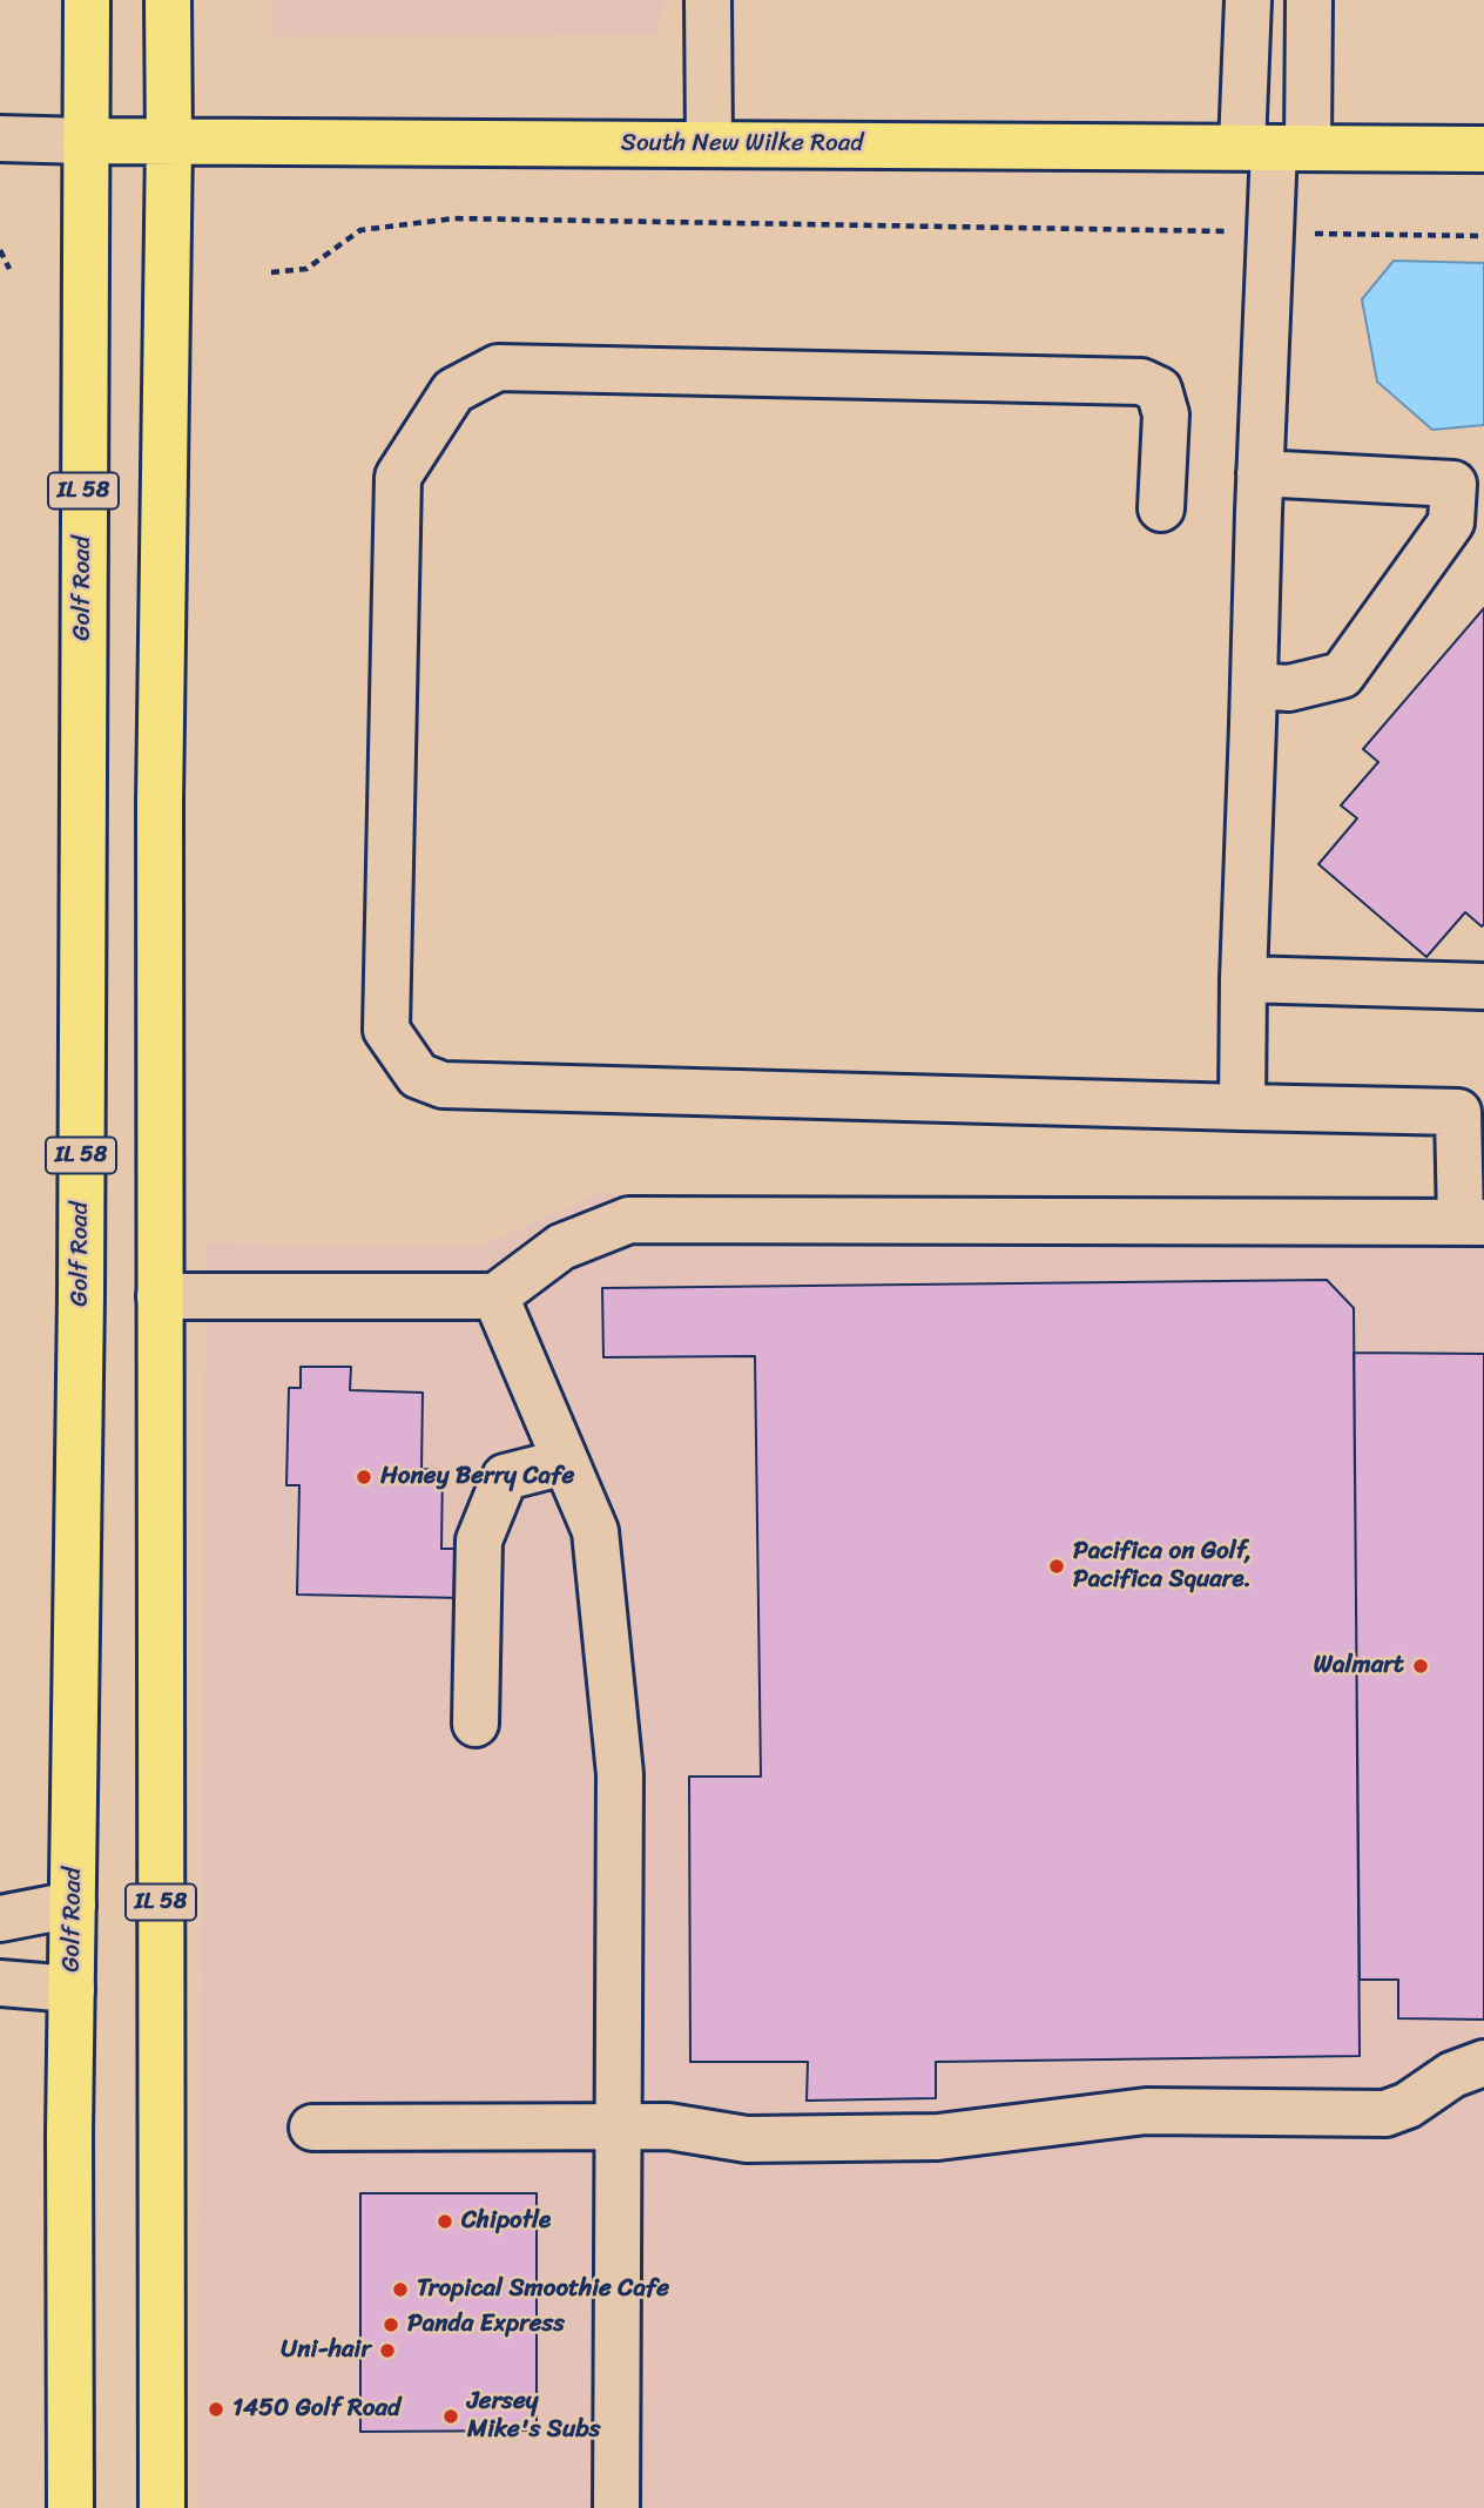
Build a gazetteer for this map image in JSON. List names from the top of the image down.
{
  "streets": {
    "main road": ["South New Wilke Road", "IL 58", "Golf Road"]
  },
  "crossings": [
    ["South New Wilke Road", "IL 58"],
    ["South New Wilke Road", "Golf Road"]
  ],
  "places": [
    "Honey Berry Cafe",
    "Pacifica on Golf, Pacifica Square.",
    "Walmart",
    "Chipotle",
    "Tropical Smoothie Cafe",
    "Panda Express",
    "Uni-hair",
    "1450 Golf Road",
    "Jersey Mike's Subs"
  ]
}
